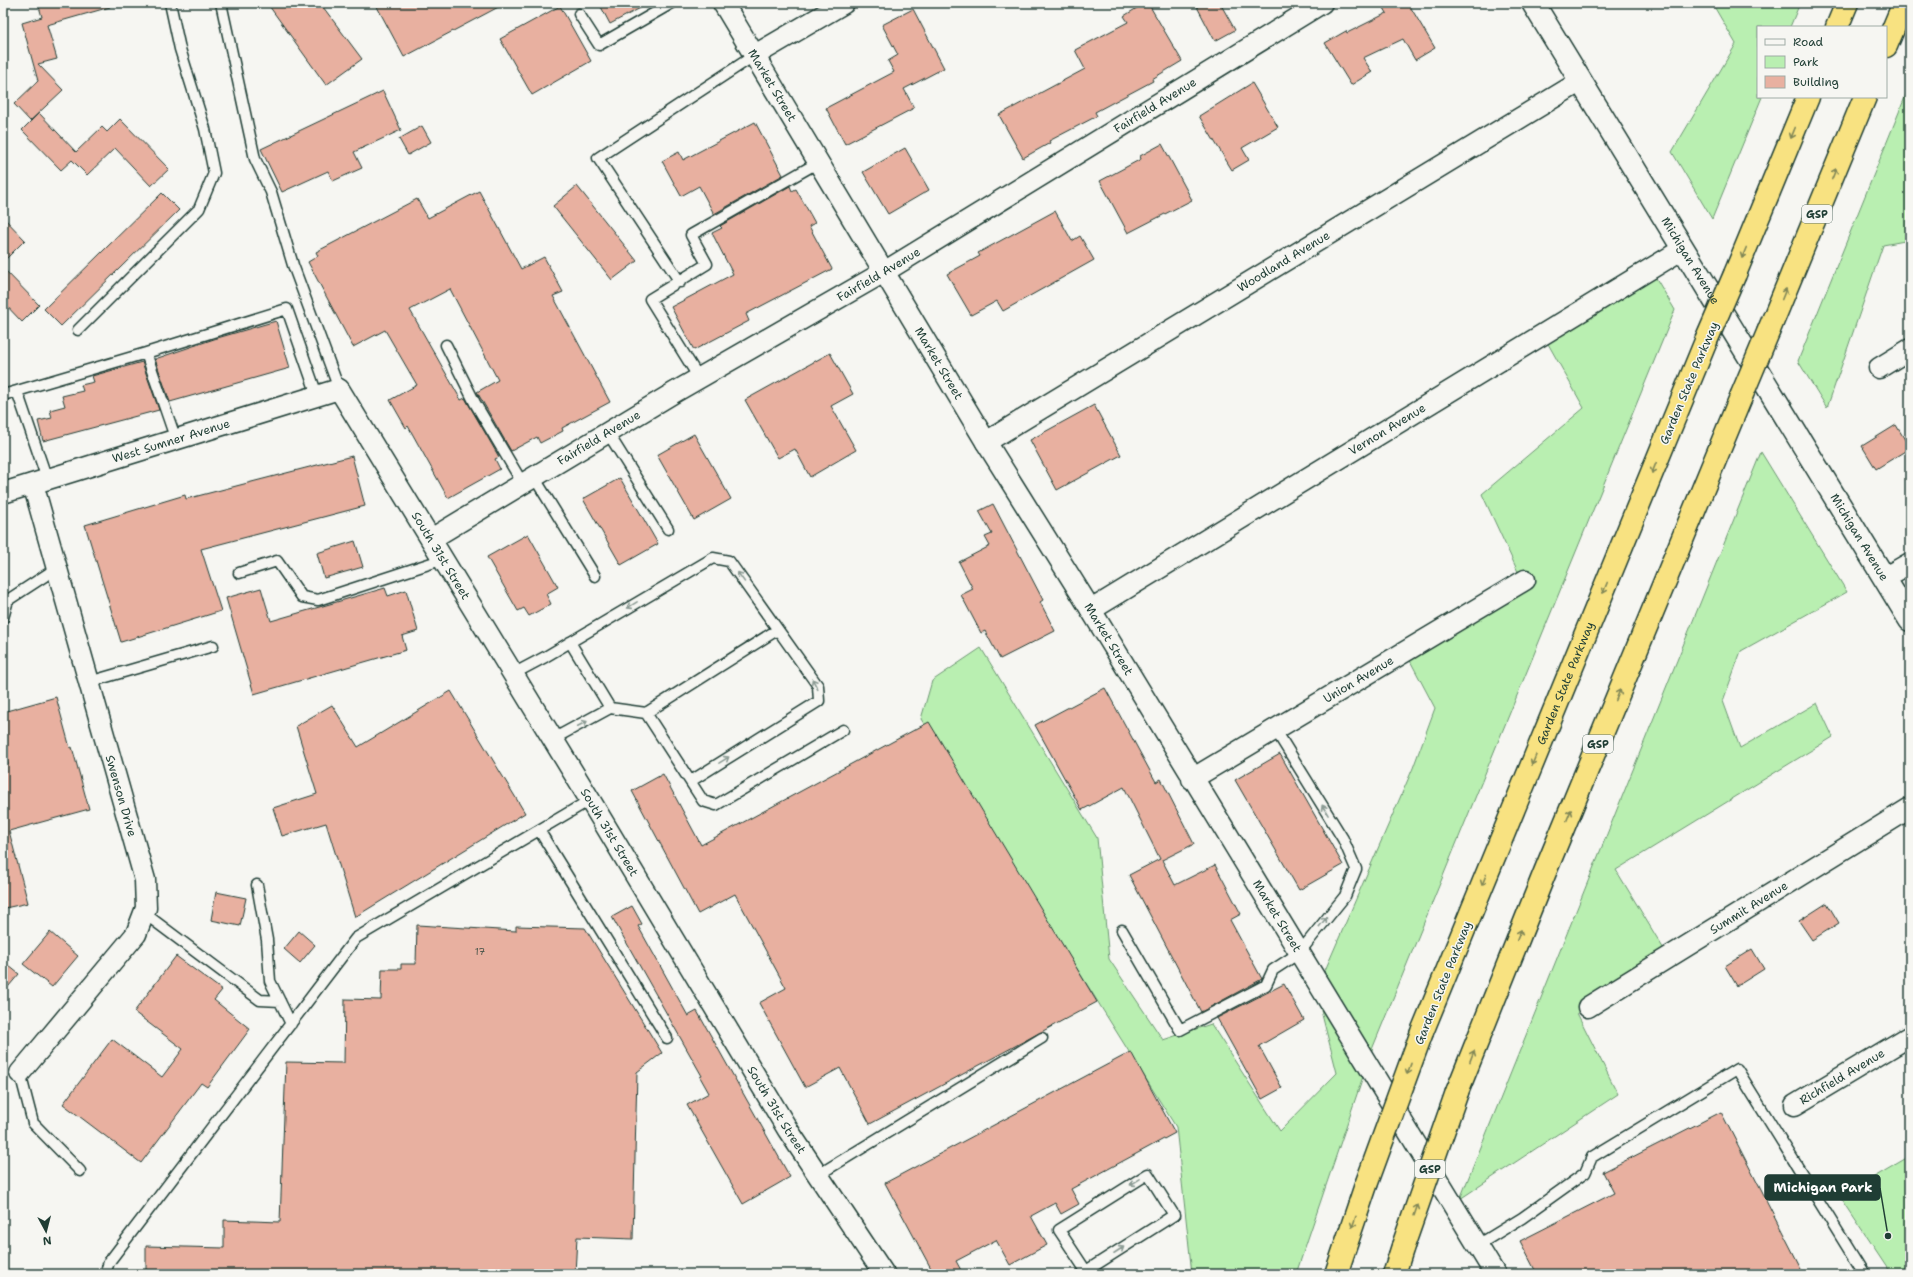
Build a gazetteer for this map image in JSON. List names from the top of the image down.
{
  "streets": {
    "highway": ["GSP", "Garden State Parkway"],
    "street": [
      "Market Street",
      "Fairfield Avenue",
      "Michigan Avenue",
      "Woodland Avenue",
      "Vernon Avenue",
      "West Sumner Avenue",
      "South 31st Street",
      "Union Avenue",
      "Swenson Drive",
      "Summit Avenue",
      "Richfield Avenue"
    ]
  },
  "crossings": [
    ["Market Street", "Fairfield Avenue"],
    ["Market Street", "Woodland Avenue"],
    ["Market Street", "Vernon Avenue"],
    ["Market Street", "Union Avenue"],
    ["Fairfield Avenue", "South 31st Street"],
    ["Michigan Avenue", "Woodland Avenue"],
    ["Michigan Avenue", "Vernon Avenue"],
    ["West Sumner Avenue", "South 31st Street"],
    ["West Sumner Avenue", "Swenson Drive"]
  ],
  "places": ["Michigan Park"],
  "house_numbers": ["17"],
  "legend": ["Road", "Park", "Building"],
  "north": "bottom"
}
